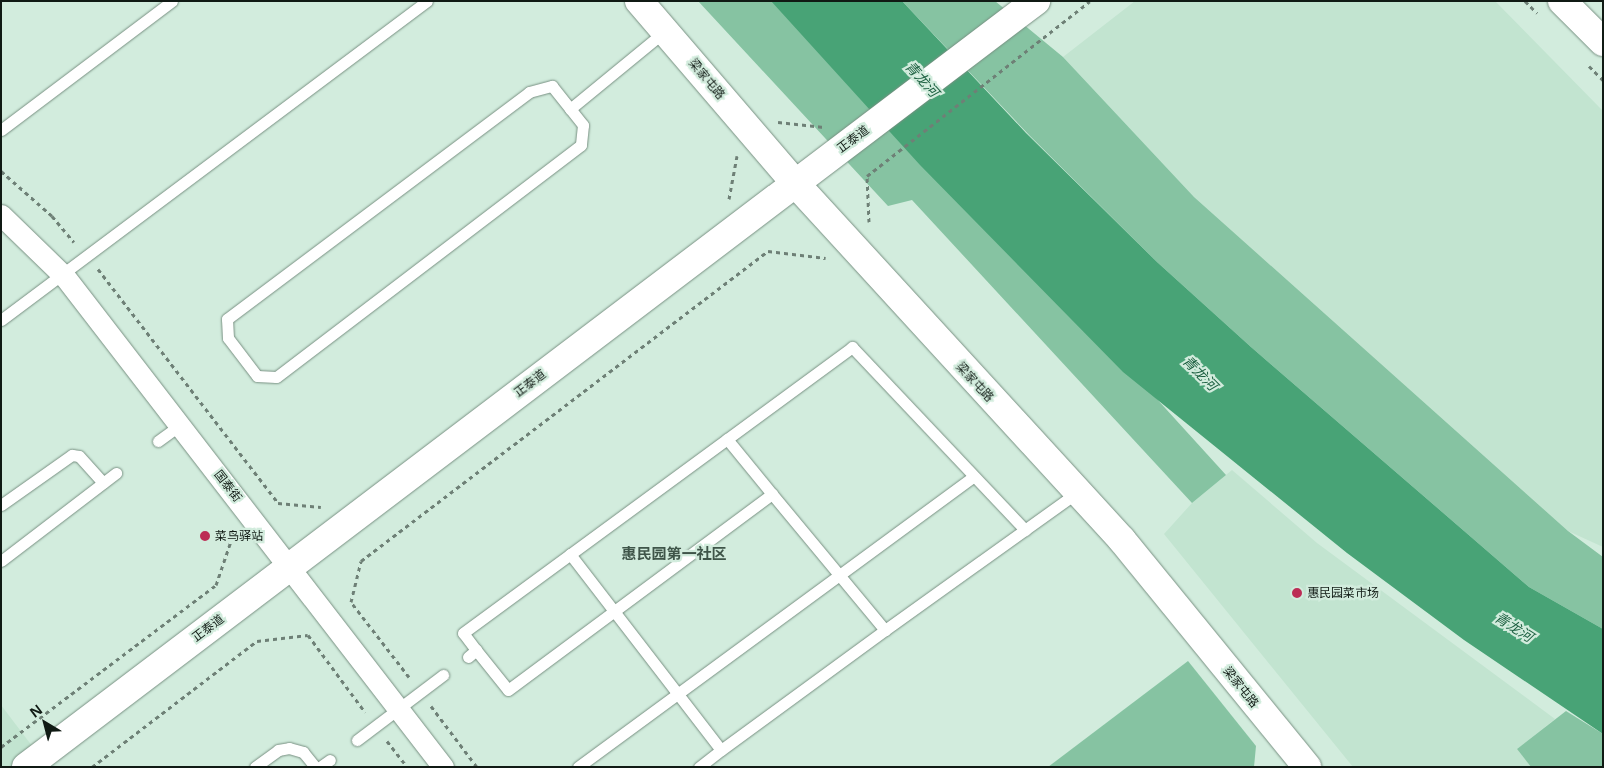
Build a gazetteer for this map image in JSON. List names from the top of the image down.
{
  "streets": {
    "street": ["梁家屯路", "正泰道", "国泰街"]
  },
  "crossings": [
    ["梁家屯路", "正泰道"],
    ["正泰道", "国泰街"]
  ],
  "districts": ["惠民园第一社区"],
  "water": ["青龙河"],
  "places": ["菜鸟驿站", "惠民园菜市场"],
  "north": "top left"
}
